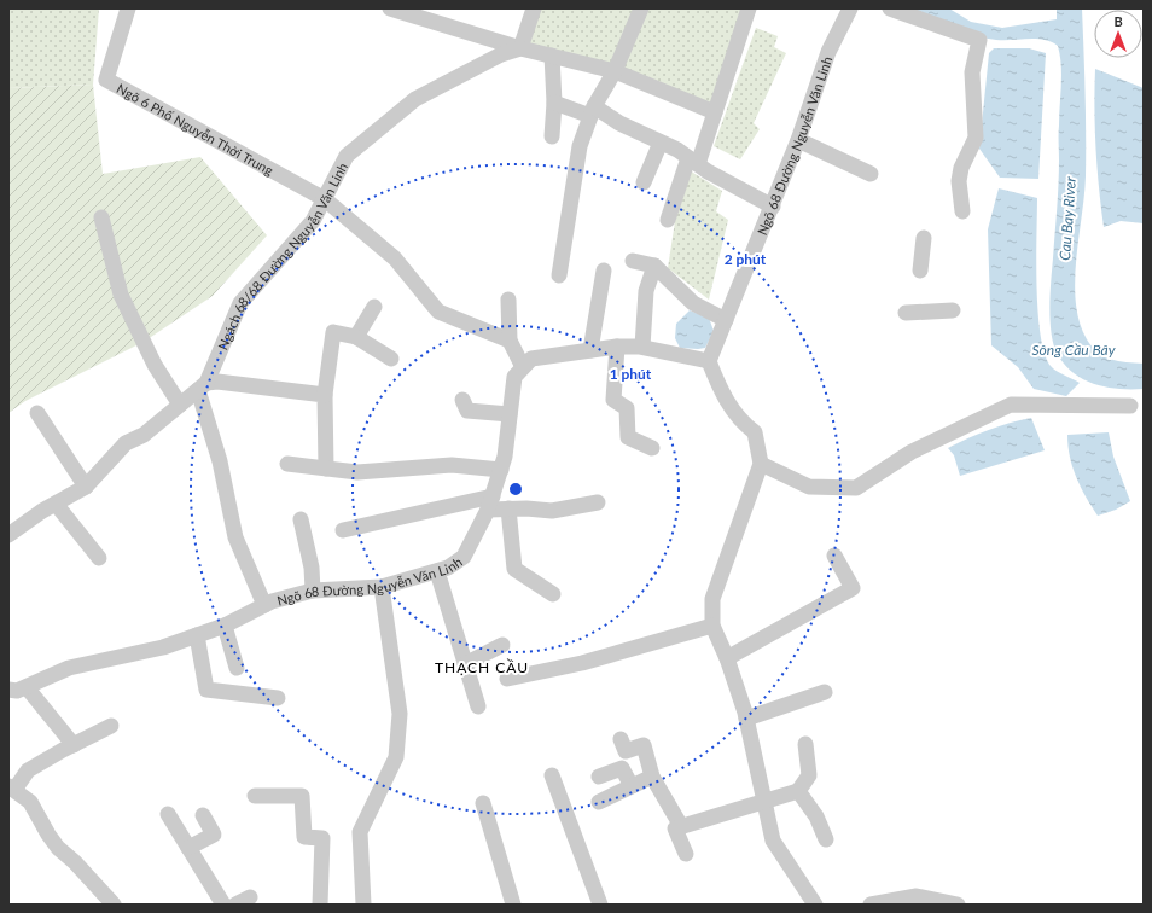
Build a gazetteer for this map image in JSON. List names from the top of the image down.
{
  "streets": {
    "street": ["Ngõ 6 Phố Nguyễn Thời Trung", "Ngõ 68 Đường Nguyễn Văn Linh", "Ngách 68/68 Đường Nguyễn Văn Linh"]
  },
  "crossings": [
    ["Ngõ 6 Phố Nguyễn Thời Trung", "Ngách 68/68 Đường Nguyễn Văn Linh"]
  ],
  "districts": ["THẠCH CẦU"],
  "water": ["Cau Bay River", "Sông Cầu Bây"],
  "north": "top",
  "rings": ["2 phút", "1 phút"]
}
